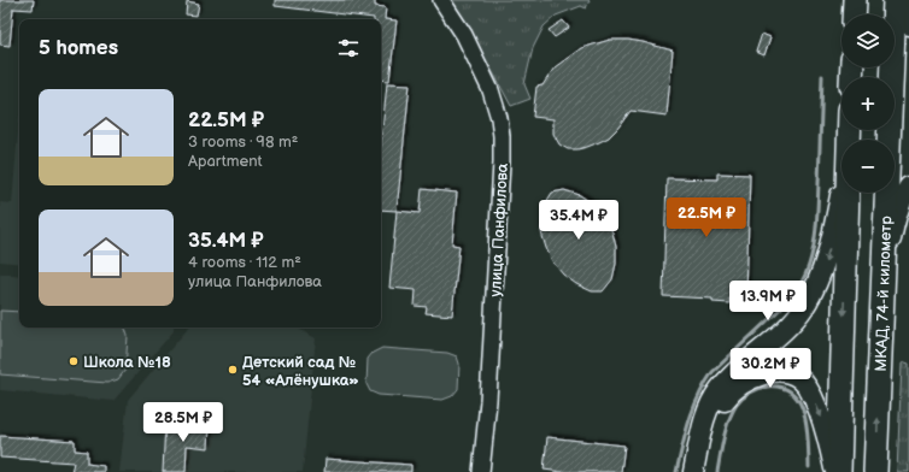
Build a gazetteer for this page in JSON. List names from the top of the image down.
{
  "streets": {
    "highway": ["МКАД, 74-й километр"],
    "street": ["улица Панфилова"]
  },
  "places": ["Школа №18", "Детский сад № 54 «Алёнушка»"],
  "page": {
    "map_buttons": ["+", "−"],
    "heading": "5 homes",
    "list": [
      {
        "name": "22.5M ₽",
        "note": "3 rooms · 98 m² · Apartment"
      },
      {
        "name": "35.4M ₽",
        "note": "4 rooms · 112 m² · улица Панфилова"
      }
    ],
    "price": [
      "22.5M ₽",
      "35.4M ₽",
      "13.9M ₽",
      "30.2M ₽",
      "28.5M ₽"
    ]
  }
}
